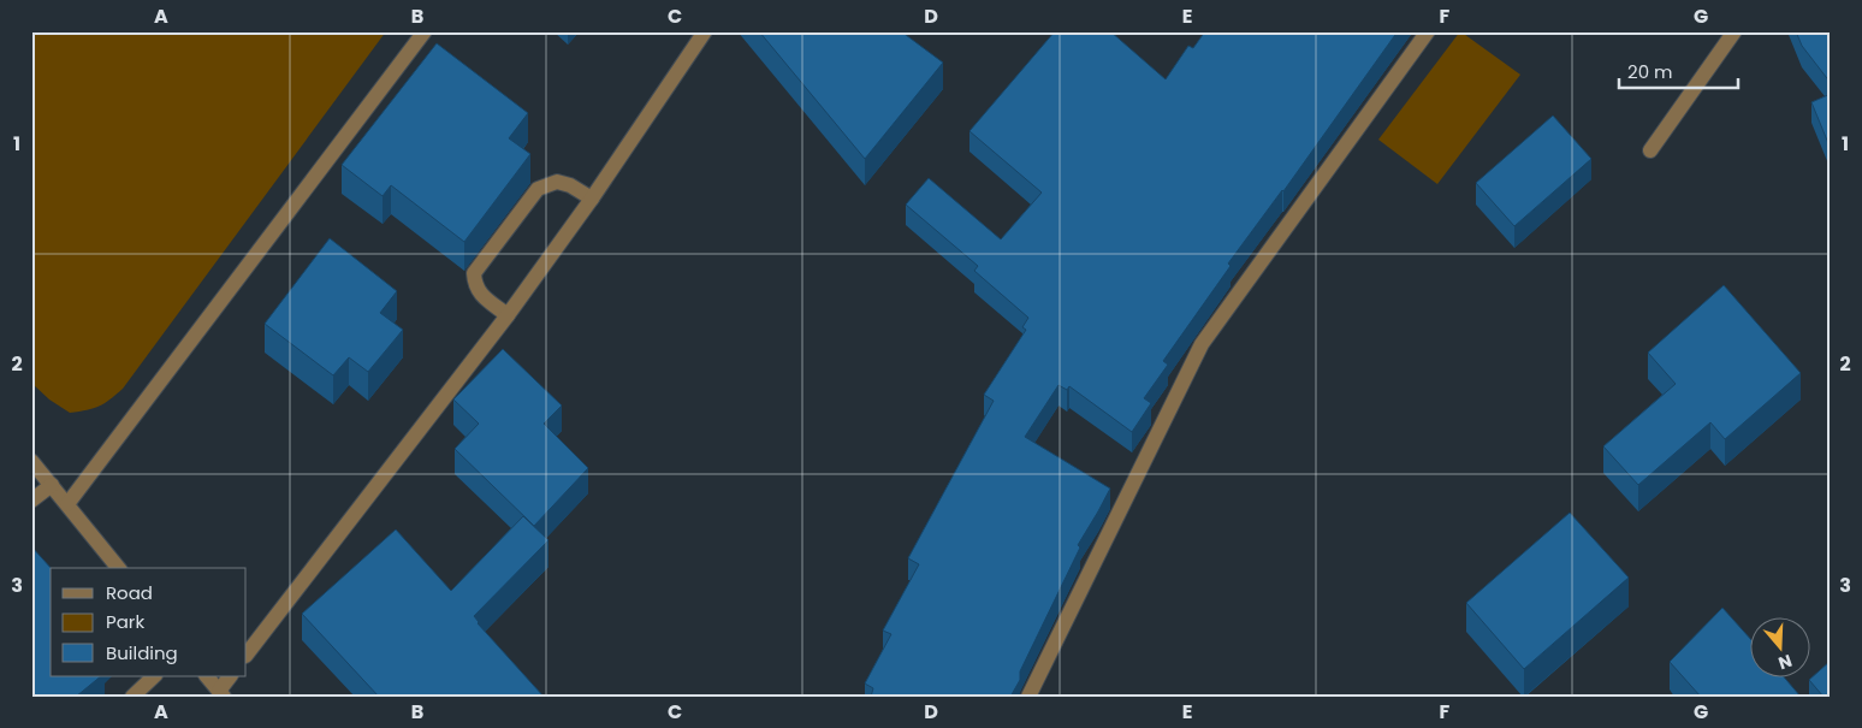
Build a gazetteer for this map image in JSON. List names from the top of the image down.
{
  "legend": ["Road", "Park", "Building"],
  "scale_bar": "20 m",
  "north": "bottom",
  "grid": {
    "columns": [
      "A",
      "B",
      "C",
      "D",
      "E",
      "F",
      "G"
    ],
    "rows": ["1", "2", "3"]
  }
}
